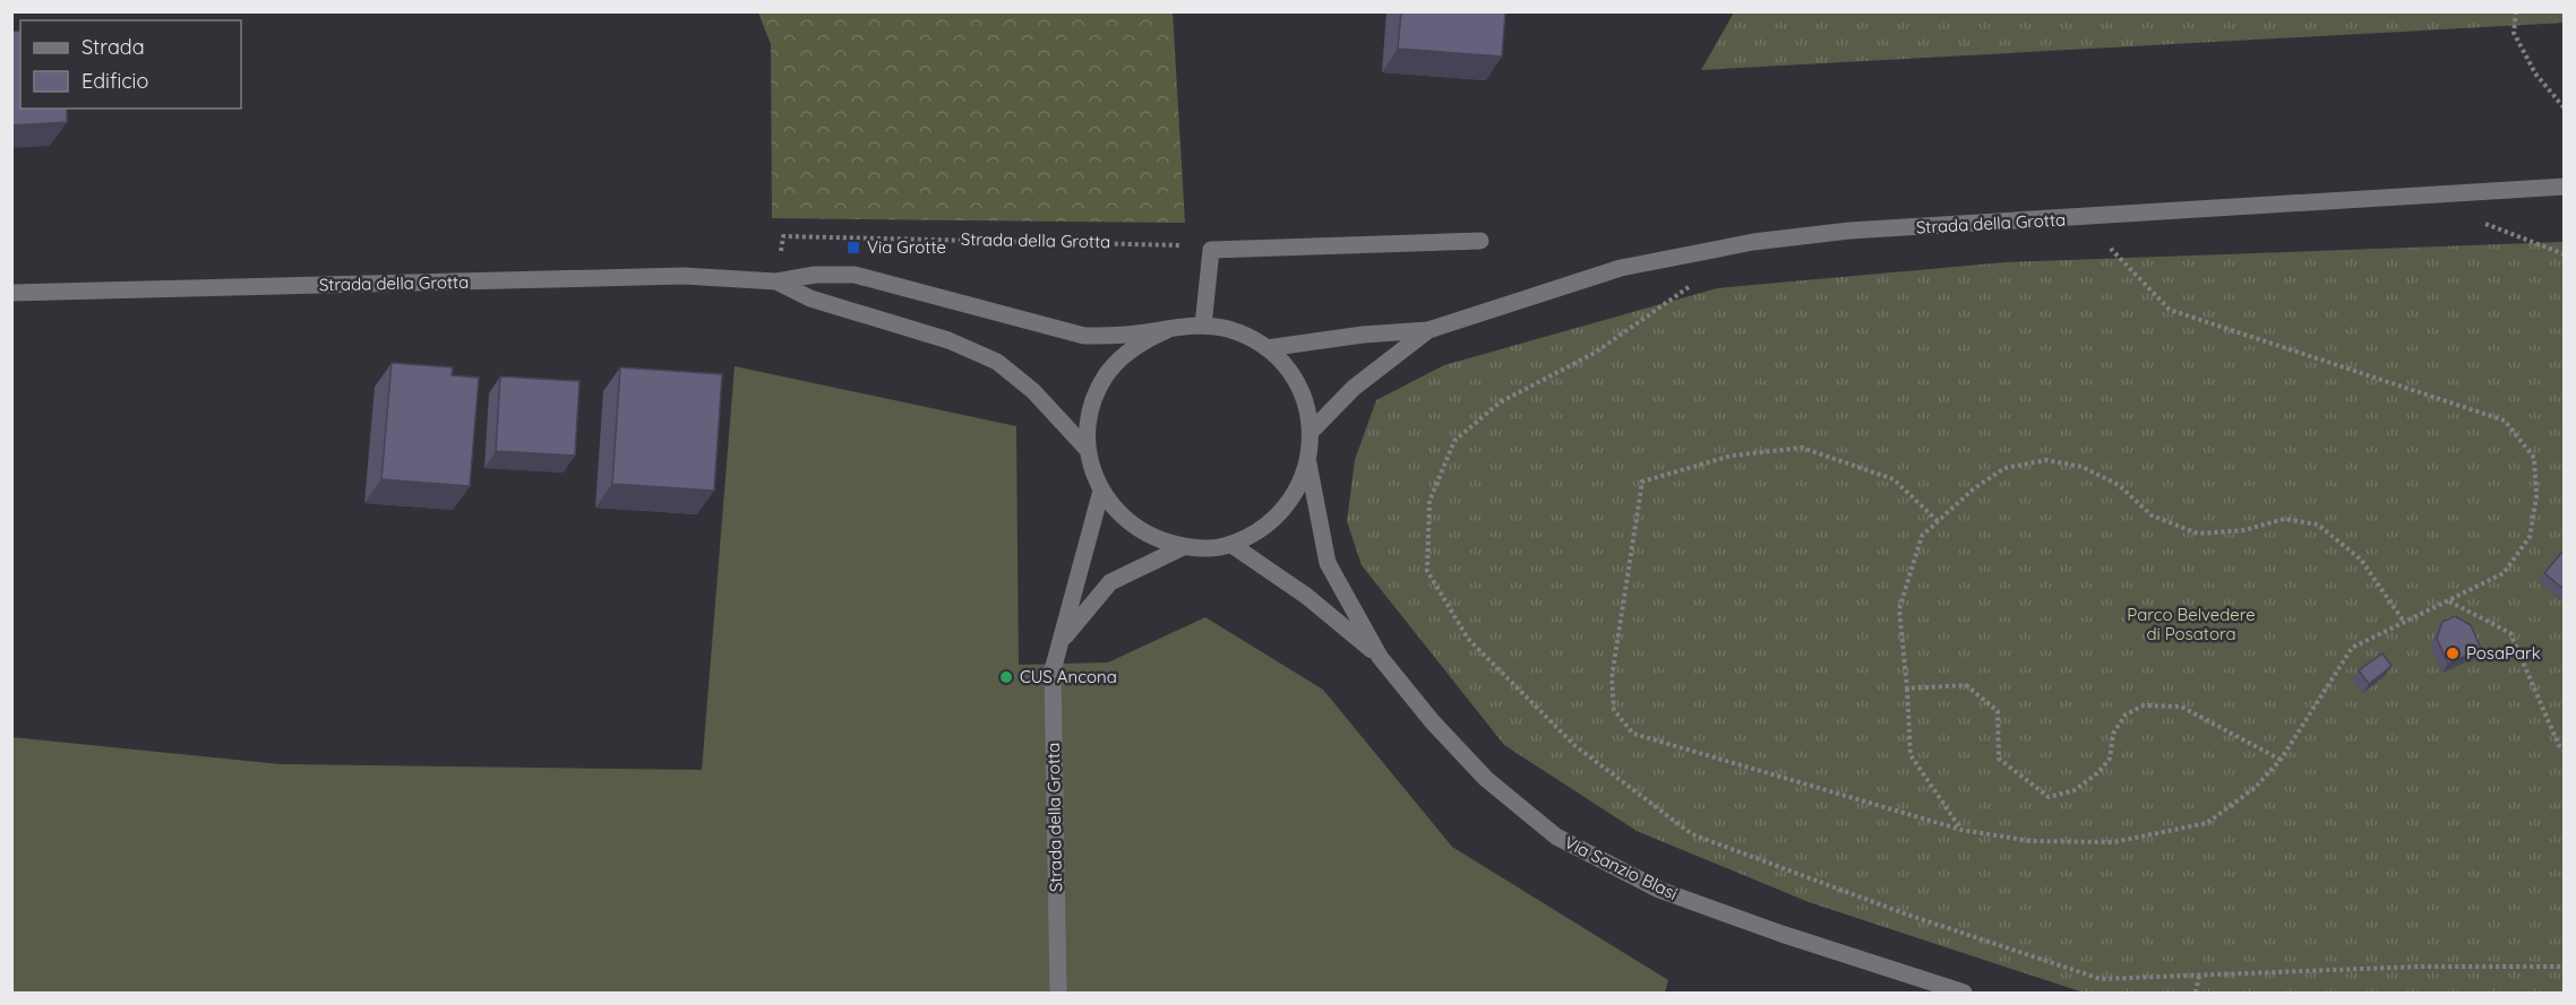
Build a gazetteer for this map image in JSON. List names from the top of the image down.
{
  "streets": {
    "street": ["Strada della Grotta", "Via Sanzio Blasi"]
  },
  "crossings": [
    ["Strada della Grotta", "Via Sanzio Blasi"]
  ],
  "parks": ["Parco Belvedere di Posatora"],
  "places": {
    "transit": ["Via Grotte"],
    "other": ["PosaPark", "CUS Ancona"]
  },
  "legend": ["Strada", "Edificio"]
}
